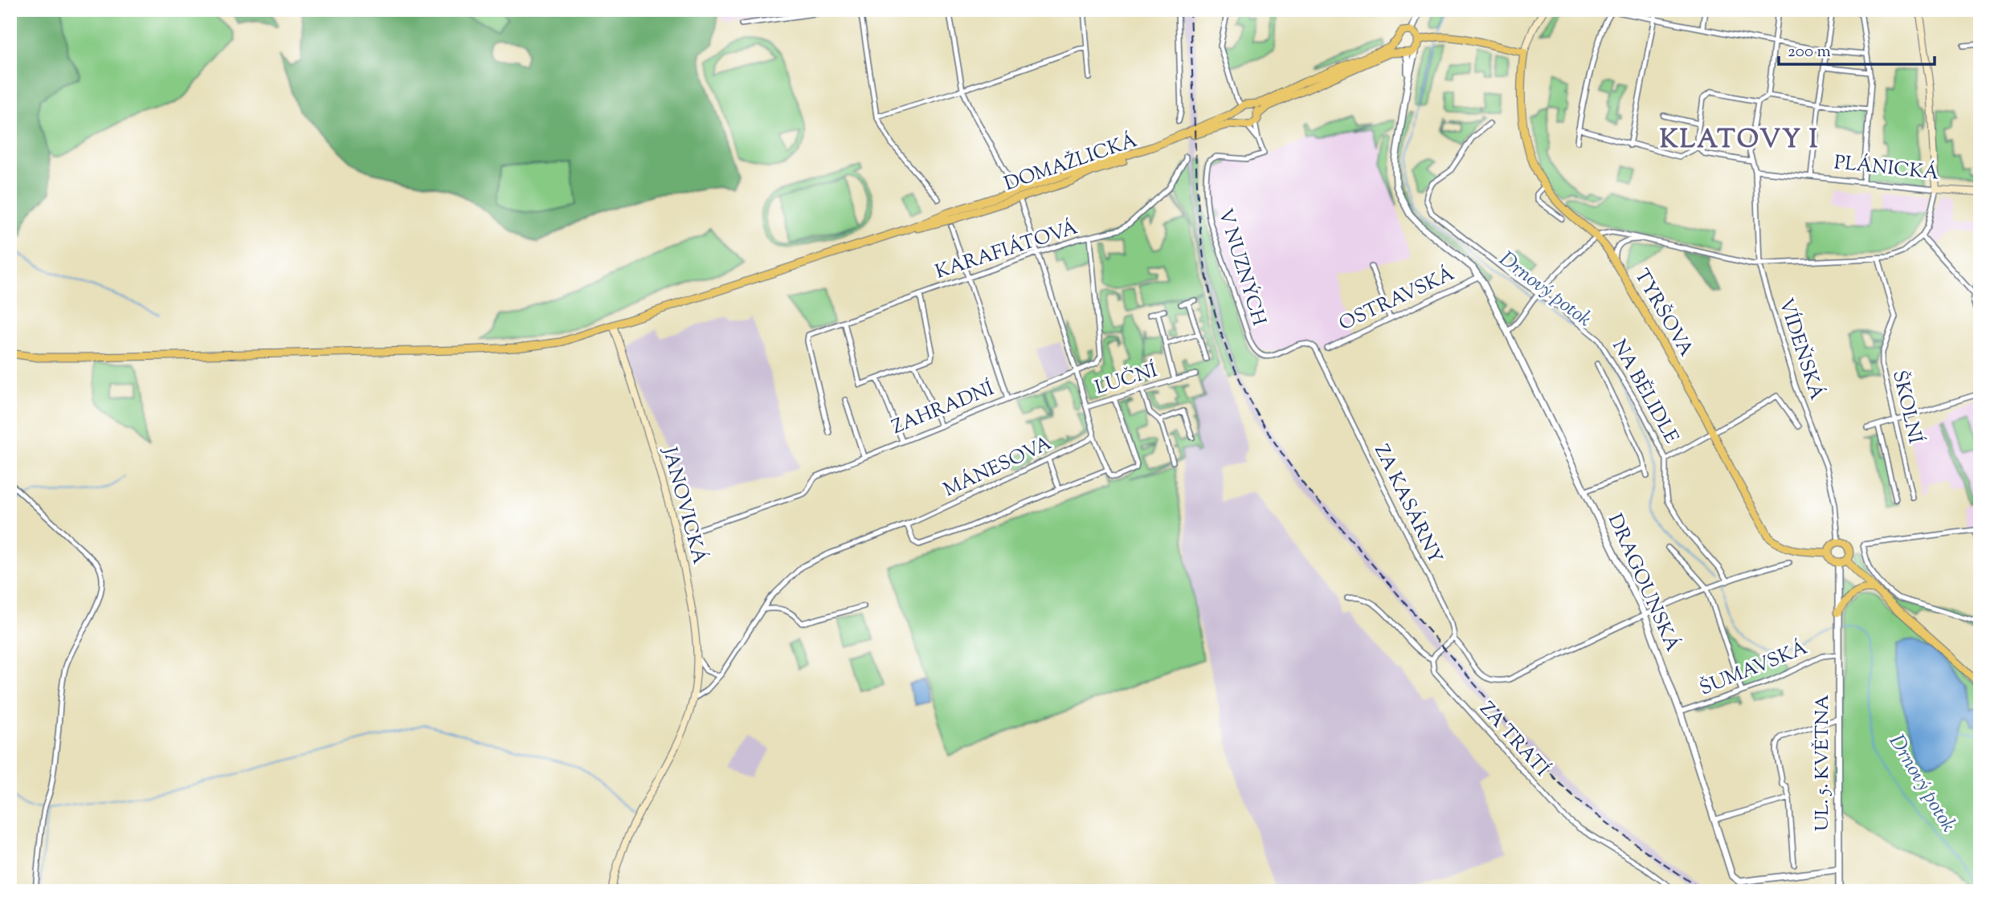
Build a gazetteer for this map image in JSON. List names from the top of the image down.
{
  "streets": {
    "main road": [
      "DOMAŽLICKÁ",
      "PLÁNICKÁ",
      "TYRŠOVA",
      "JANOVICKÁ"
    ],
    "street": [
      "KARAFIÁTOVÁ",
      "V NUZNÝCH",
      "OSTRAVSKÁ",
      "VÍDEŇSKÁ",
      "LUČNÍ",
      "NA BĚLIDLE",
      "ŠKOLNÍ",
      "ZAHRADNÍ",
      "MÁNESOVA",
      "ZA KASÁRNY",
      "DRAGOUNSKÁ",
      "ŠUMAVSKÁ",
      "ZA TRATÍ",
      "UL. 5. KVĚTNA"
    ]
  },
  "crossings": [
    ["DOMAŽLICKÁ", "V NUZNÝCH"],
    ["DOMAŽLICKÁ", "JANOVICKÁ"],
    ["PLÁNICKÁ", "VÍDEŇSKÁ"],
    ["KARAFIÁTOVÁ", "ZAHRADNÍ"],
    ["V NUZNÝCH", "ZA KASÁRNY"],
    ["OSTRAVSKÁ", "DRAGOUNSKÁ"],
    ["TYRŠOVA", "VÍDEŇSKÁ"],
    ["TYRŠOVA", "UL. 5. KVĚTNA"],
    ["VÍDEŇSKÁ", "UL. 5. KVĚTNA"],
    ["MÁNESOVA", "JANOVICKÁ"],
    ["ZA KASÁRNY", "DRAGOUNSKÁ"],
    ["DRAGOUNSKÁ", "ŠUMAVSKÁ"],
    ["DRAGOUNSKÁ", "UL. 5. KVĚTNA"],
    ["ŠUMAVSKÁ", "UL. 5. KVĚTNA"]
  ],
  "districts": ["KLATOVY I"],
  "water": ["Drnový potok"],
  "scale_bar": "200 m"
}
